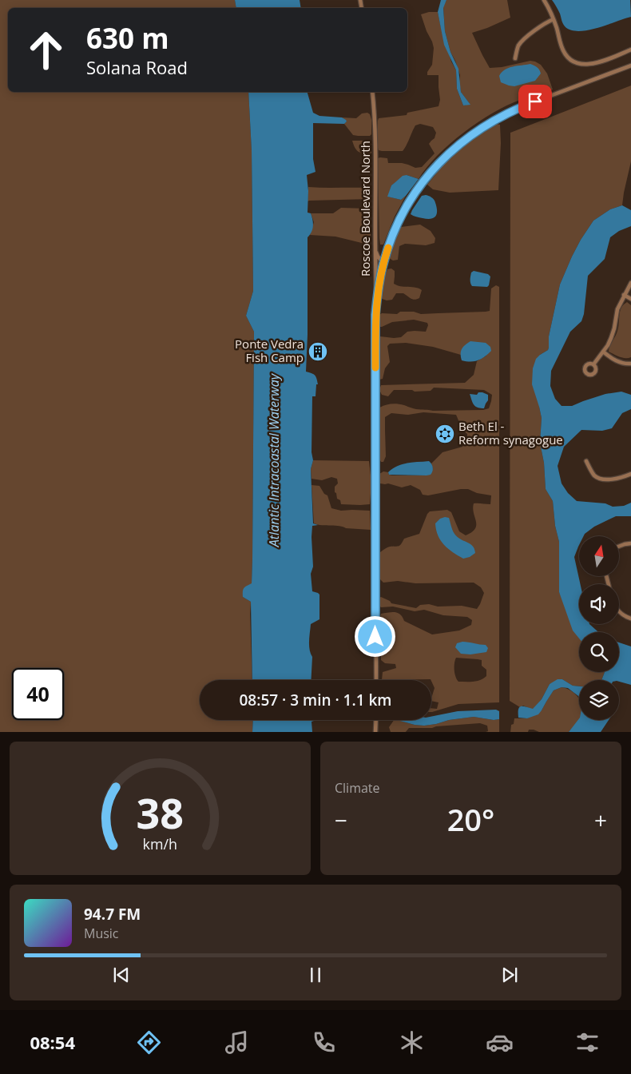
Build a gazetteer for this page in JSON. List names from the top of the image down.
{
  "streets": {
    "street": ["Roscoe Boulevard North"]
  },
  "water": ["Atlantic Intracoastal Waterway"],
  "places": {
    "building": ["Ponte Vedra Fish Camp"],
    "synagogue": ["Beth El - Reform synagogue"]
  },
  "north": "top",
  "page": {
    "turn": ["630 m", "Solana Road"],
    "limit": "40",
    "trip": "08:57 · 3 min · 1.1 km",
    "tile": "Climate",
    "heat": ["−", "20°", "+"],
    "song": ["94.7 FM", "Music"],
    "tabs": "08:54",
    "gauge": ["38", "km/h"]
  }
}
